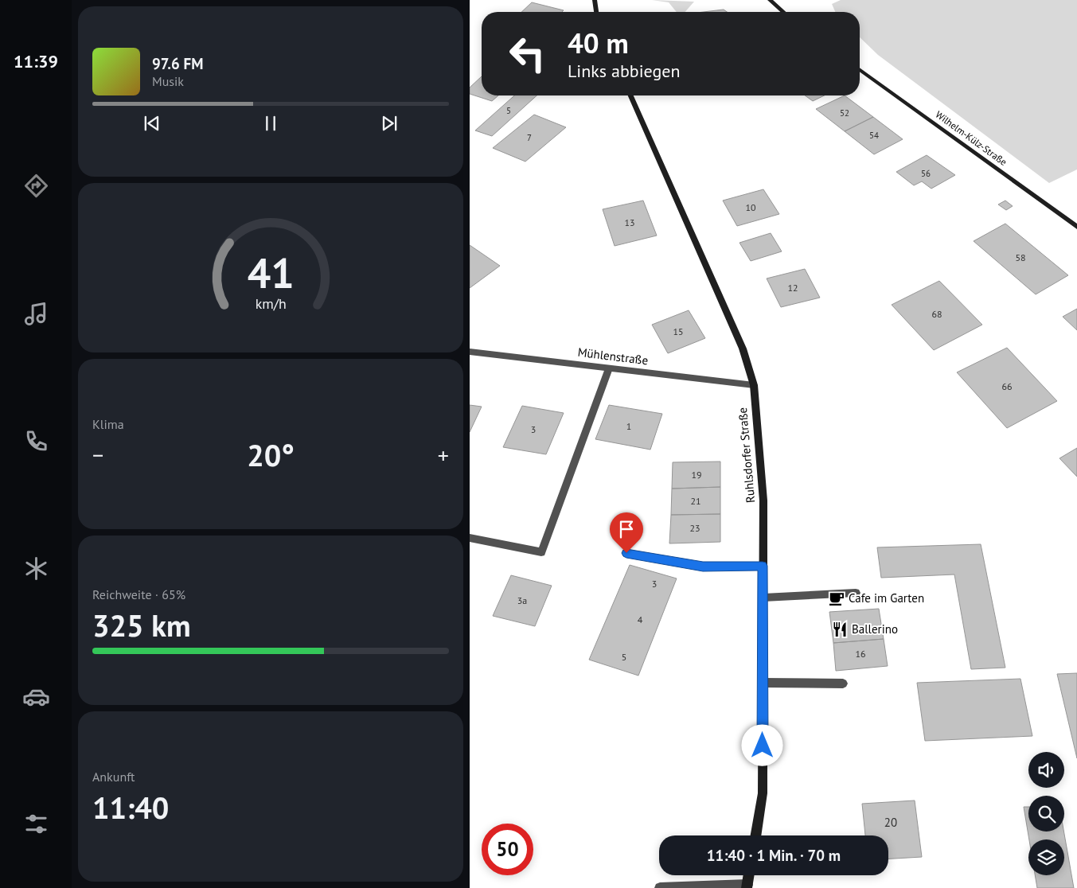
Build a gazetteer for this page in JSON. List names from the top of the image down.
{
  "streets": {
    "main road": ["Wilhelm-Külz-Straße", "Ruhlsdorfer Straße"],
    "street": ["Mühlenstraße"]
  },
  "crossings": [
    ["Mühlenstraße", "Ruhlsdorfer Straße"]
  ],
  "places": {
    "cafe": ["Cafe im Garten"],
    "restaurant": ["Ballerino"]
  },
  "house_numbers": [
    "5",
    "52",
    "54",
    "7",
    "56",
    "10",
    "13",
    "58",
    "12",
    "68",
    "15",
    "66",
    "1",
    "3",
    "19",
    "21",
    "23",
    "3",
    "3a",
    "4",
    "16",
    "5",
    "20"
  ],
  "page": {
    "tabs": "11:39",
    "turn": ["40 m", "Links abbiegen"],
    "song": ["97.6 FM", "Musik"],
    "tile": [
      "Klima",
      ["Reichweite · 65%", "325 km"],
      ["Ankunft", "11:40"]
    ],
    "heat": ["−", "20°", "+"],
    "limit": "50",
    "trip": "11:40 · 1 Min. · 70 m",
    "gauge": ["41", "km/h"]
  }
}
